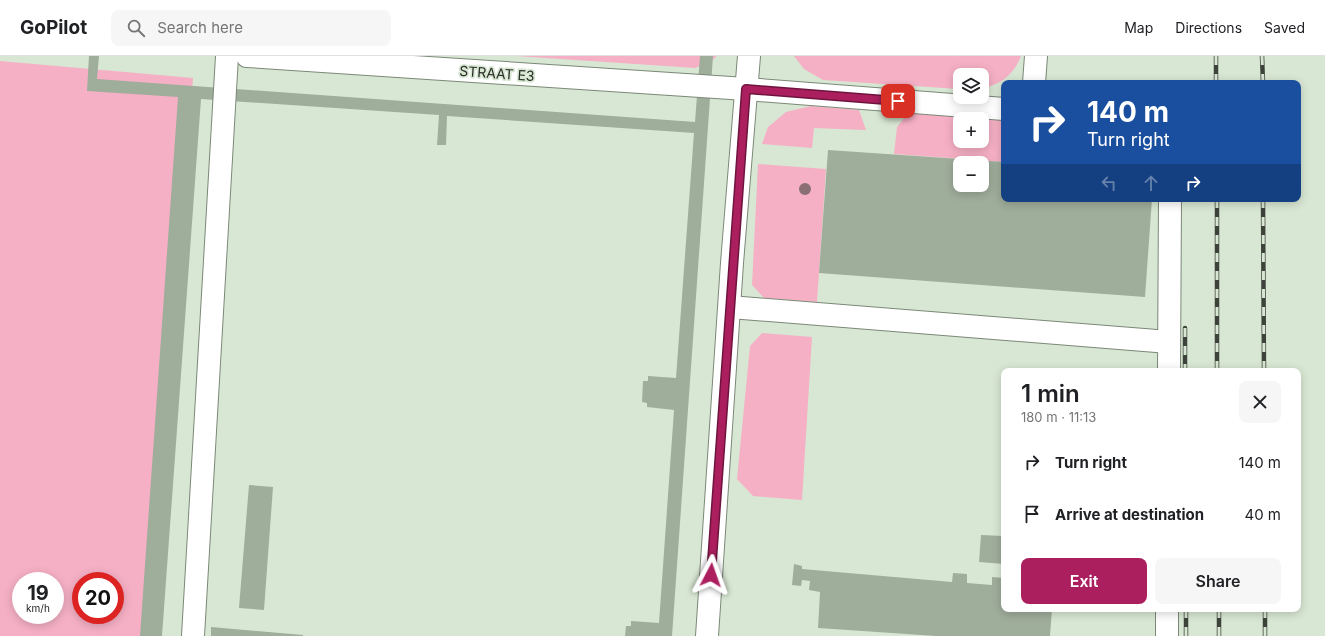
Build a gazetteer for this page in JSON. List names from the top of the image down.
{
  "streets": {
    "lane": ["STRAAT E3"]
  },
  "page": {
    "header": "GoPilot",
    "search": "Search here",
    "nav": ["Map", "Directions", "Saved"],
    "map_buttons": ["+", "−"],
    "turn": ["140 m", "Turn right"],
    "heading": ["1 min", "180 m · 11:13"],
    "list": [
      {
        "name": "Turn right",
        "value": "140 m"
      },
      {
        "name": "Arrive at destination",
        "value": "40 m"
      }
    ],
    "buttons": ["Exit", "Share"],
    "speed": "19 km/h",
    "limit": "20"
  }
}
